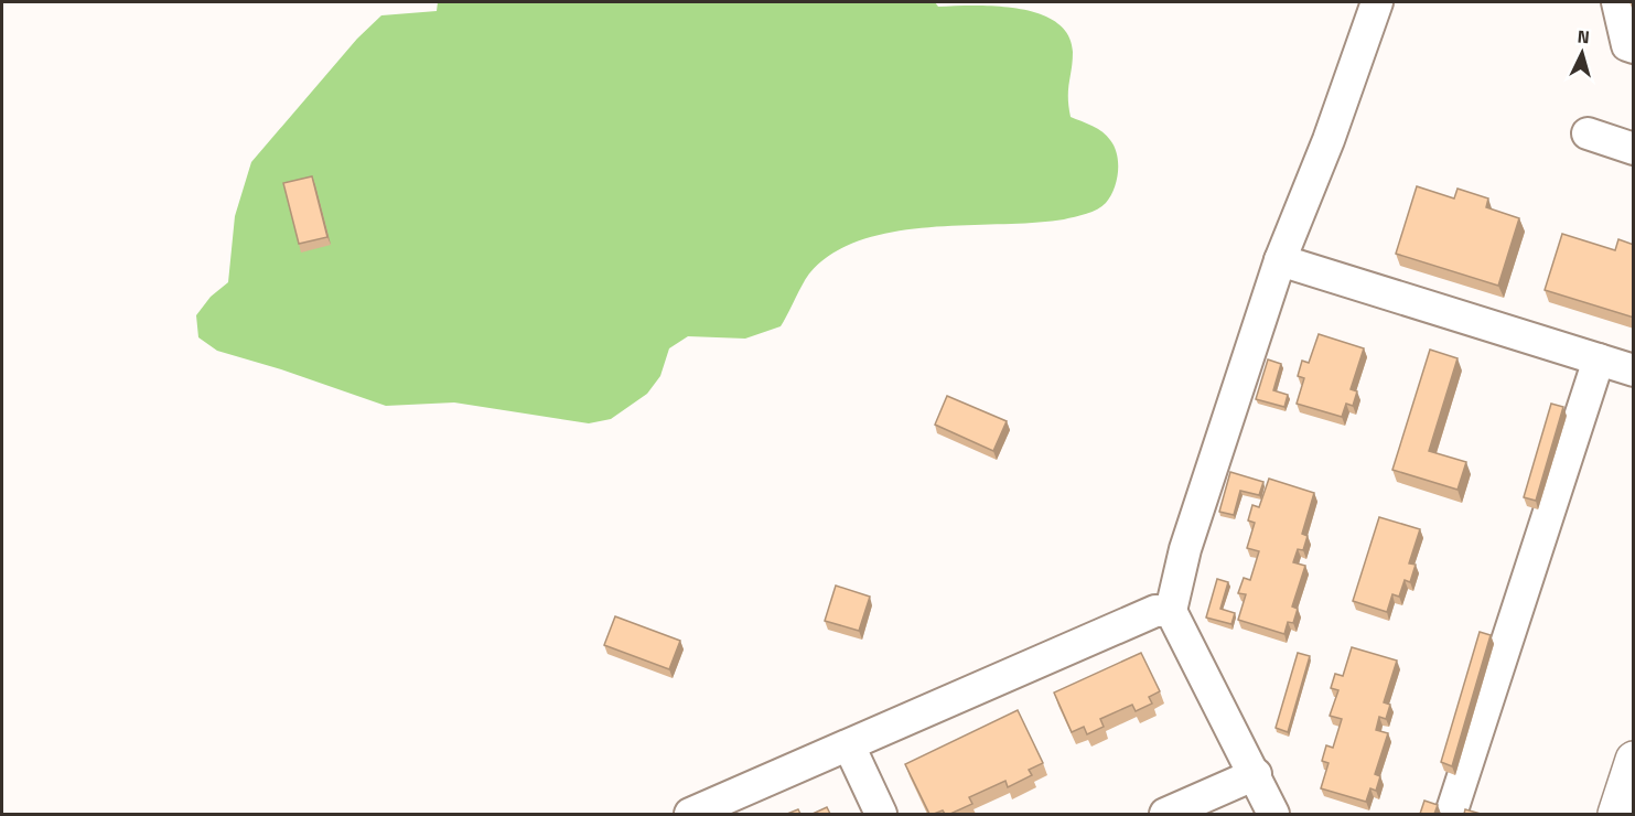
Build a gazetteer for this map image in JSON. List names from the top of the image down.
{
  "north": "top"
}
